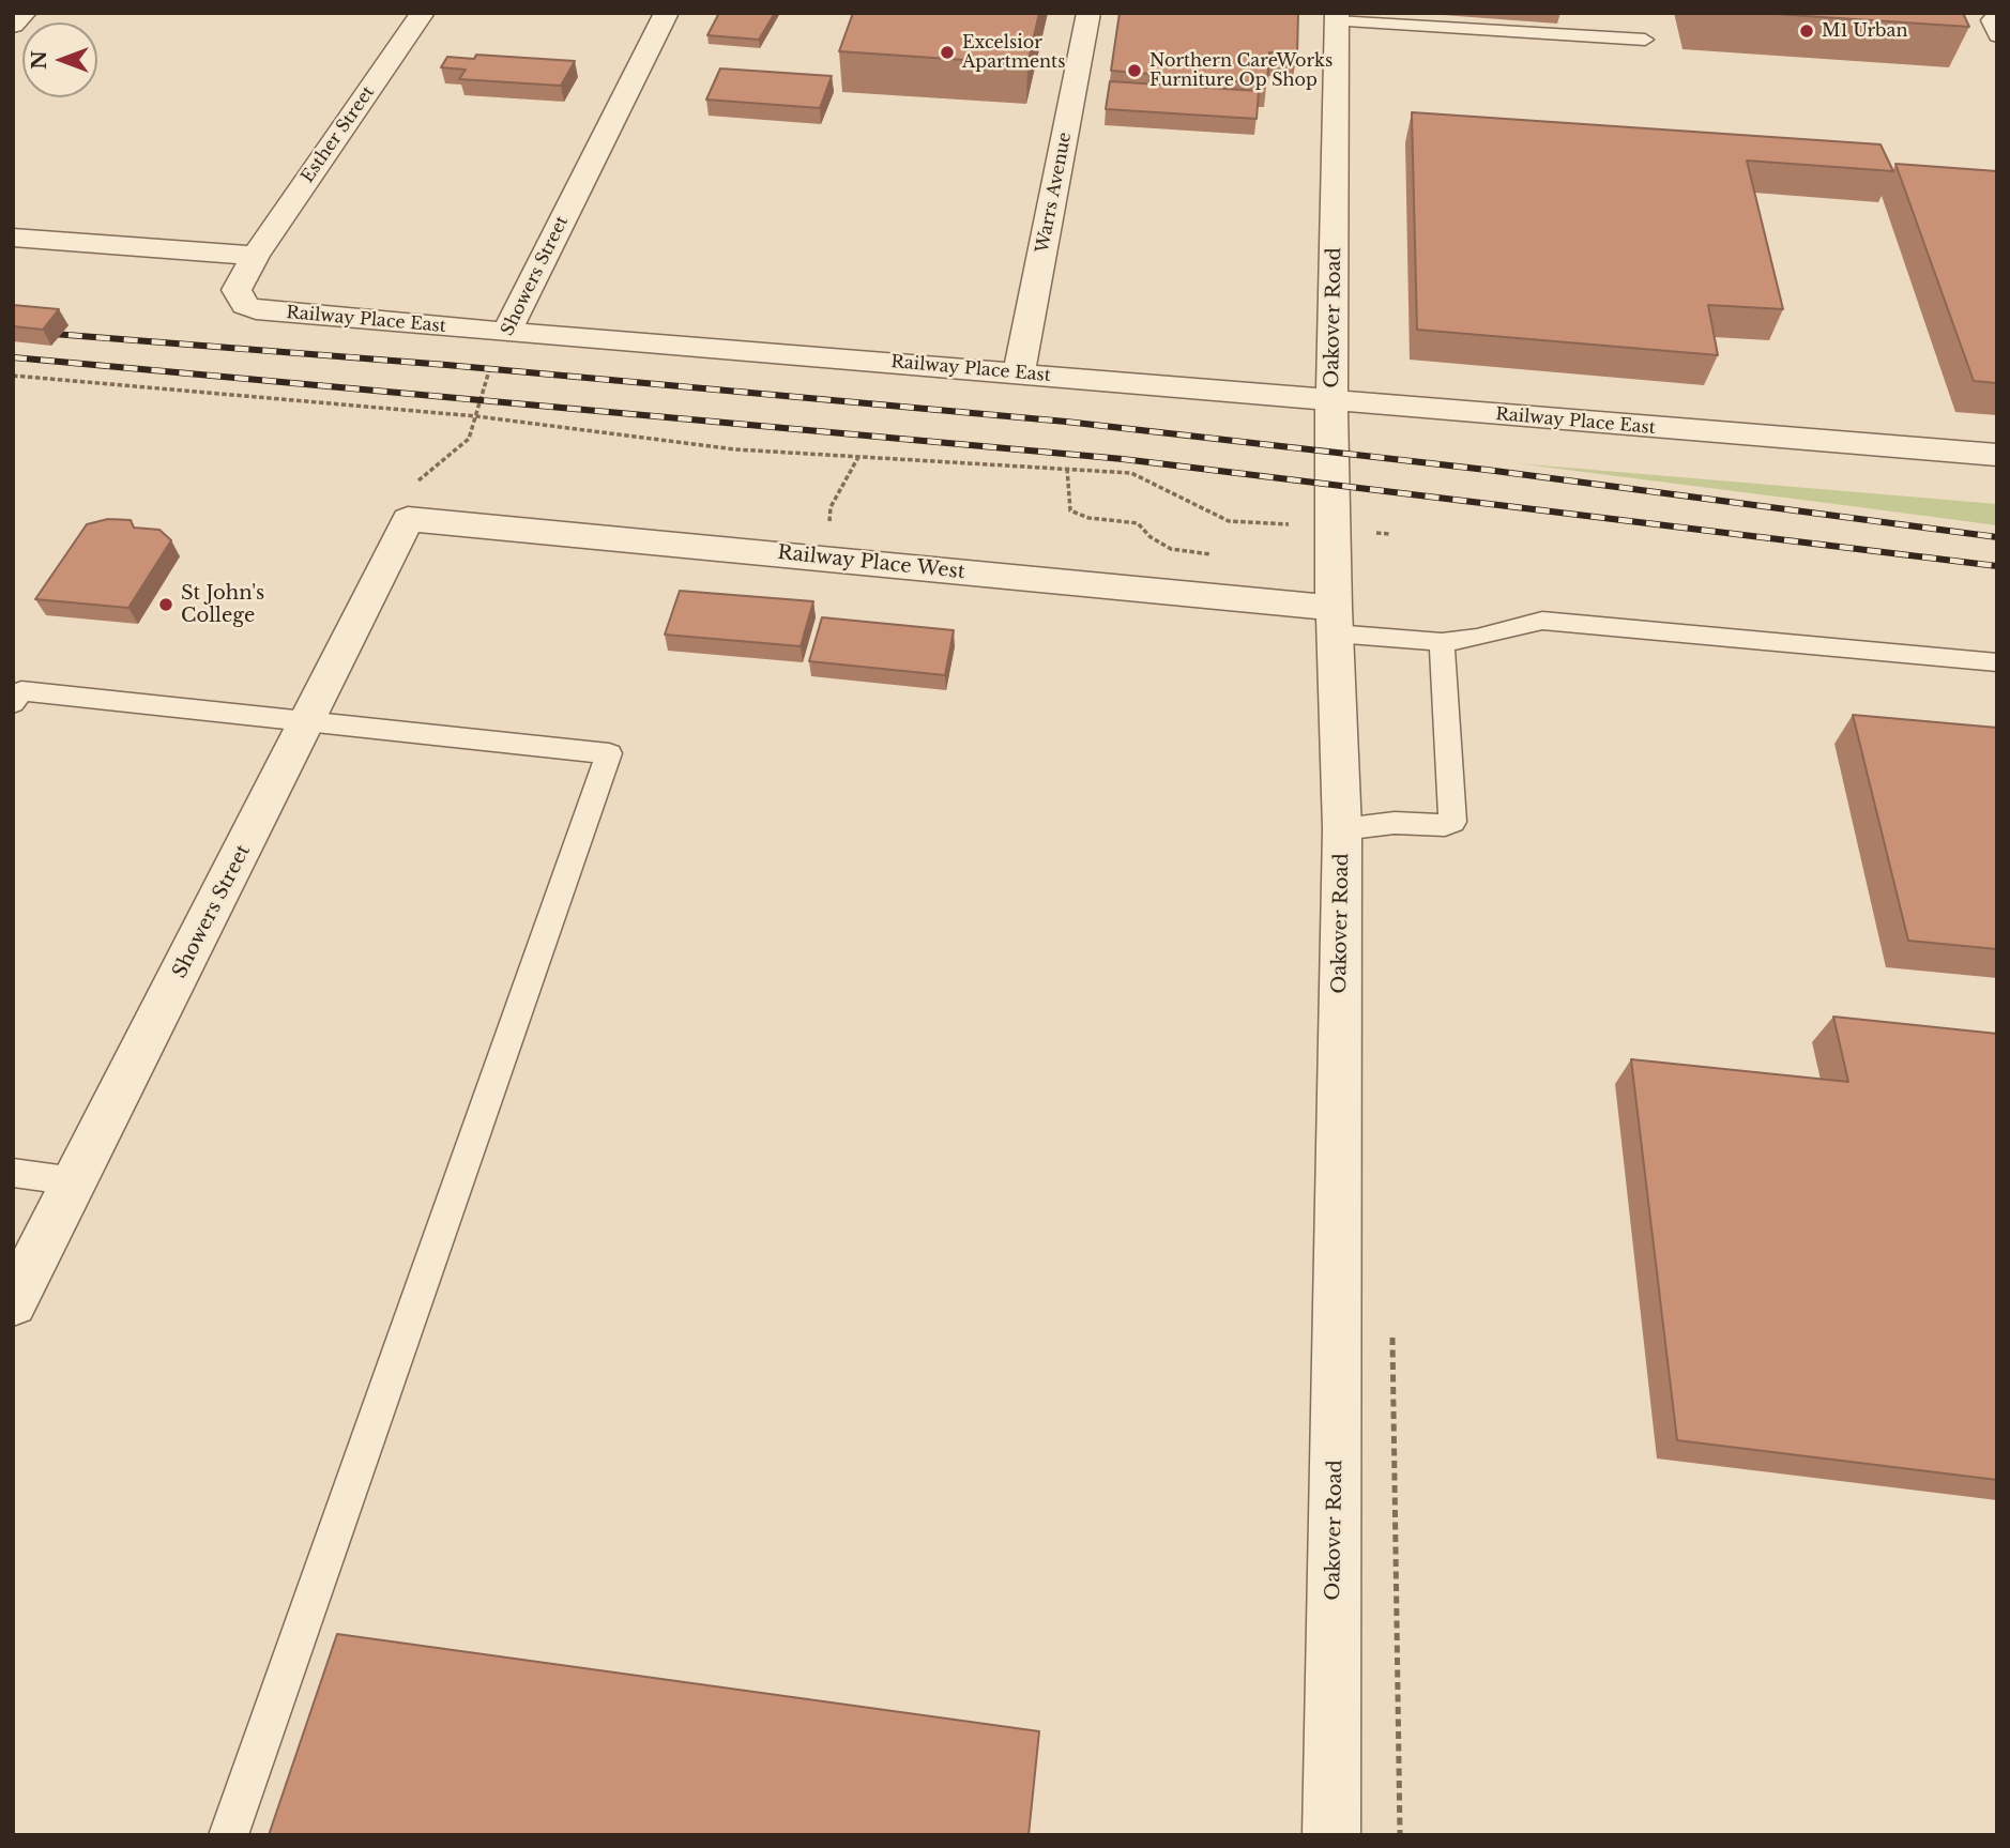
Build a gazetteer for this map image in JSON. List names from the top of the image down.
{
  "streets": {
    "street": [
      "Esther Street",
      "Warrs Avenue",
      "Showers Street",
      "Oakover Road",
      "Railway Place East",
      "Railway Place West"
    ]
  },
  "crossings": [
    ["Esther Street", "Railway Place East"],
    ["Warrs Avenue", "Railway Place East"],
    ["Showers Street", "Railway Place East"],
    ["Showers Street", "Railway Place West"],
    ["Oakover Road", "Railway Place East"],
    ["Oakover Road", "Railway Place West"]
  ],
  "places": [
    "M1 Urban",
    "Excelsior Apartments",
    "Northern CareWorks Furniture Op Shop",
    "St John's College"
  ],
  "north": "left"
}
